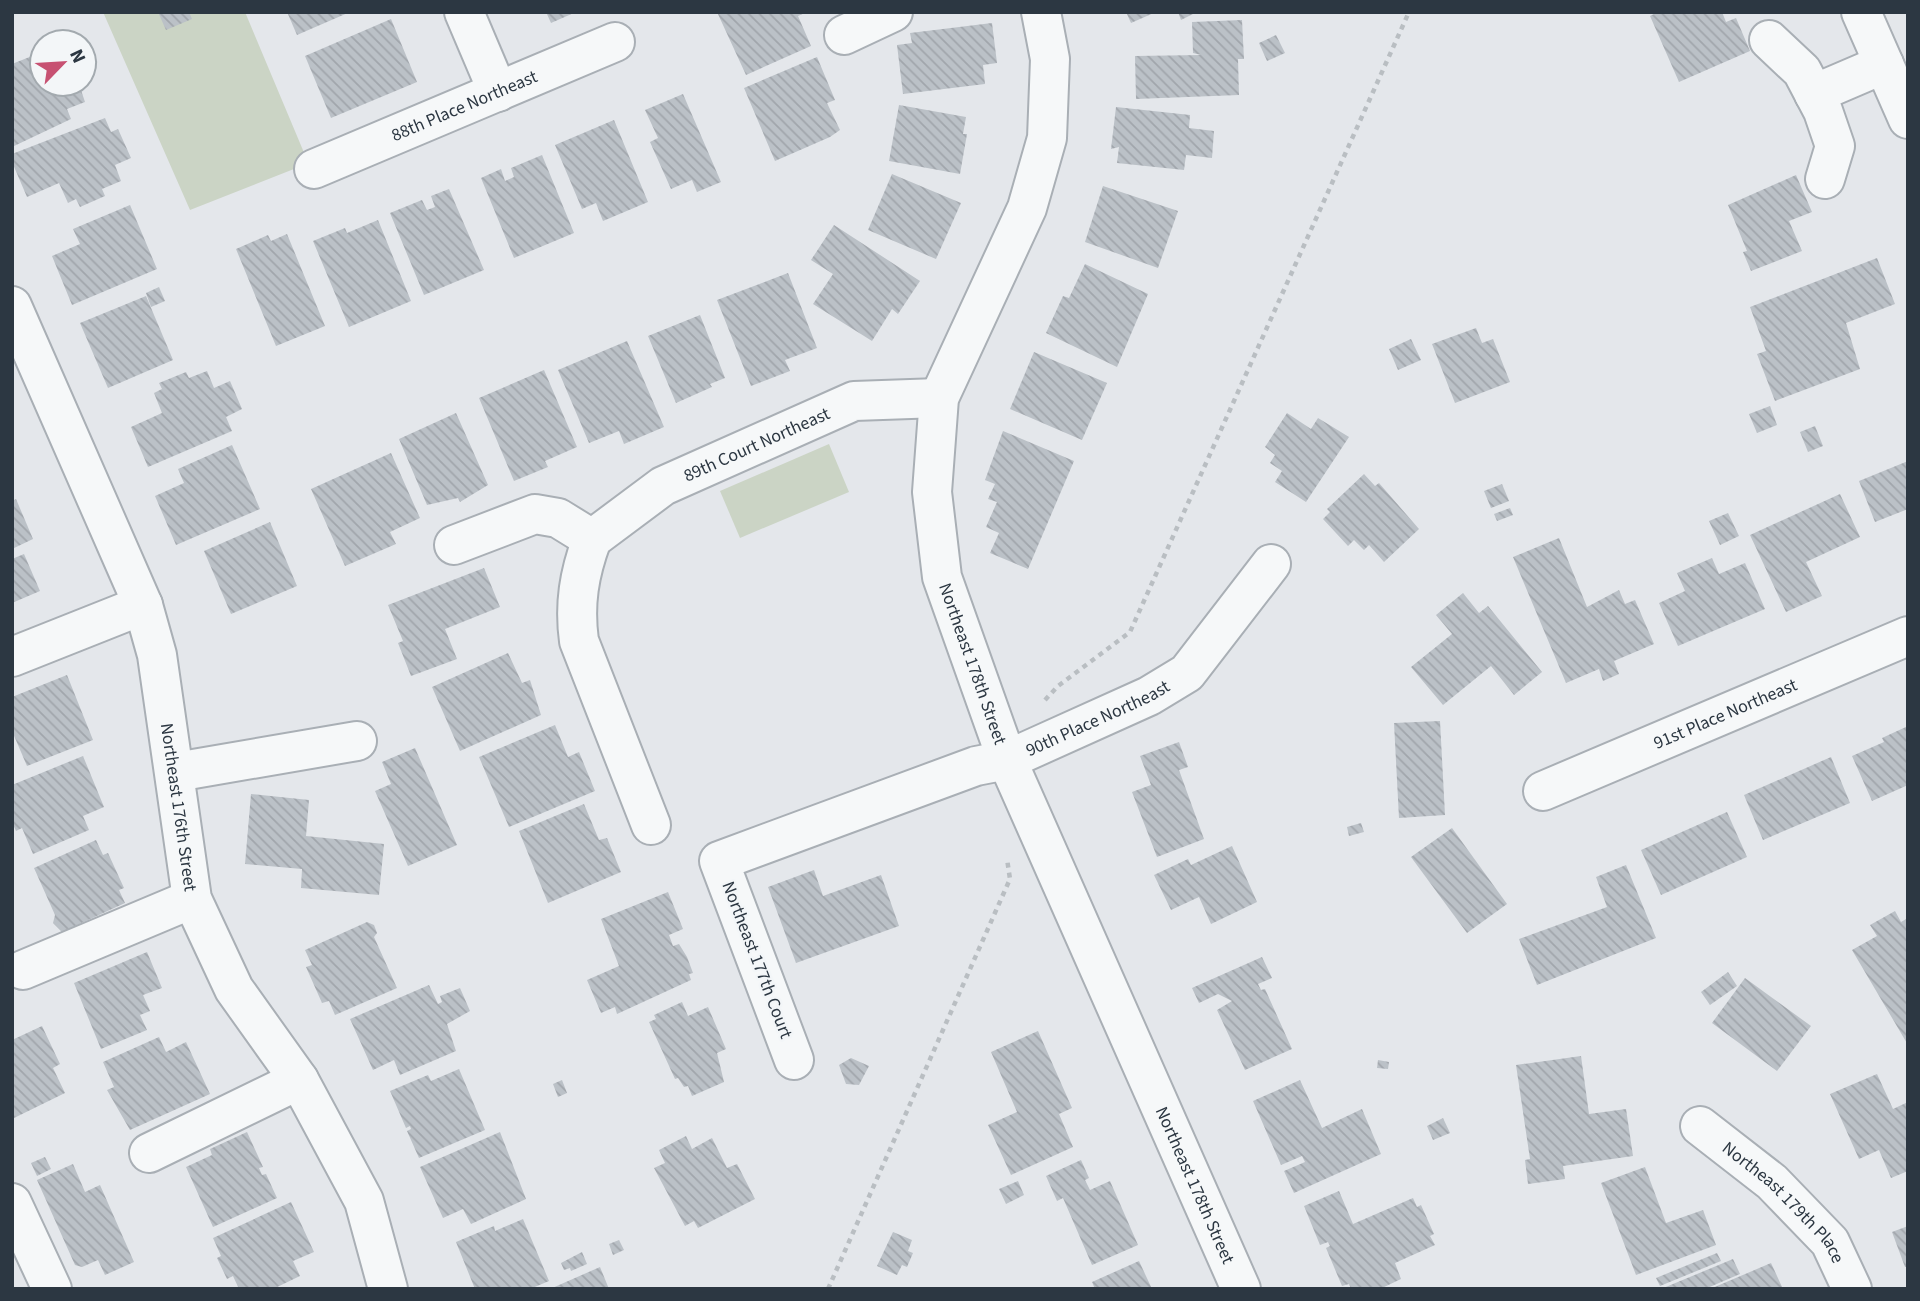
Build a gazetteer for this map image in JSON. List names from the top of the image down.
{
  "streets": {
    "street": [
      "88th Place Northeast",
      "89th Court Northeast",
      "Northeast 178th Street",
      "91st Place Northeast",
      "90th Place Northeast",
      "Northeast 176th Street",
      "Northeast 177th Court",
      "Northeast 179th Place"
    ]
  },
  "crossings": [
    ["89th Court Northeast", "Northeast 178th Street"],
    ["Northeast 178th Street", "90th Place Northeast"],
    ["90th Place Northeast", "Northeast 177th Court"]
  ],
  "north": "top right"
}
